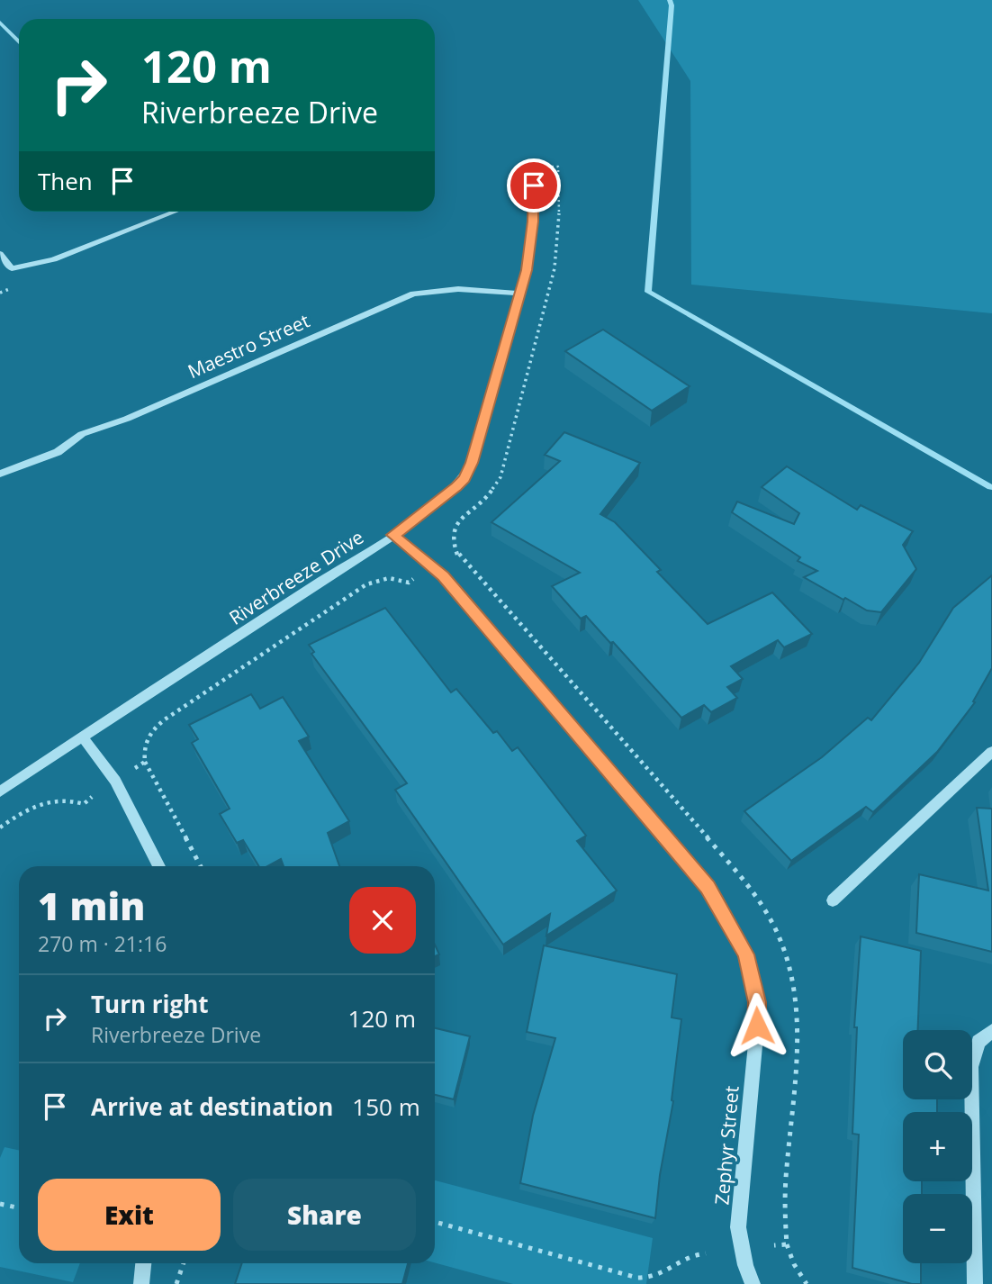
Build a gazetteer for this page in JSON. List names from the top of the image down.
{
  "streets": {
    "street": ["Maestro Street", "Riverbreeze Drive", "Zephyr Street"]
  },
  "crossings": [
    ["Maestro Street", "Riverbreeze Drive"],
    ["Riverbreeze Drive", "Zephyr Street"]
  ],
  "page": {
    "turn": ["120 m", "Riverbreeze Drive"],
    "then": "Then",
    "heading": ["1 min", "270 m · 21:16"],
    "list": [
      {
        "name": "Turn right",
        "note": "Riverbreeze Drive",
        "value": "120 m"
      },
      {
        "name": "Arrive at destination",
        "value": "150 m"
      }
    ],
    "map_buttons": ["+", "−"],
    "buttons": ["Exit", "Share"]
  }
}
